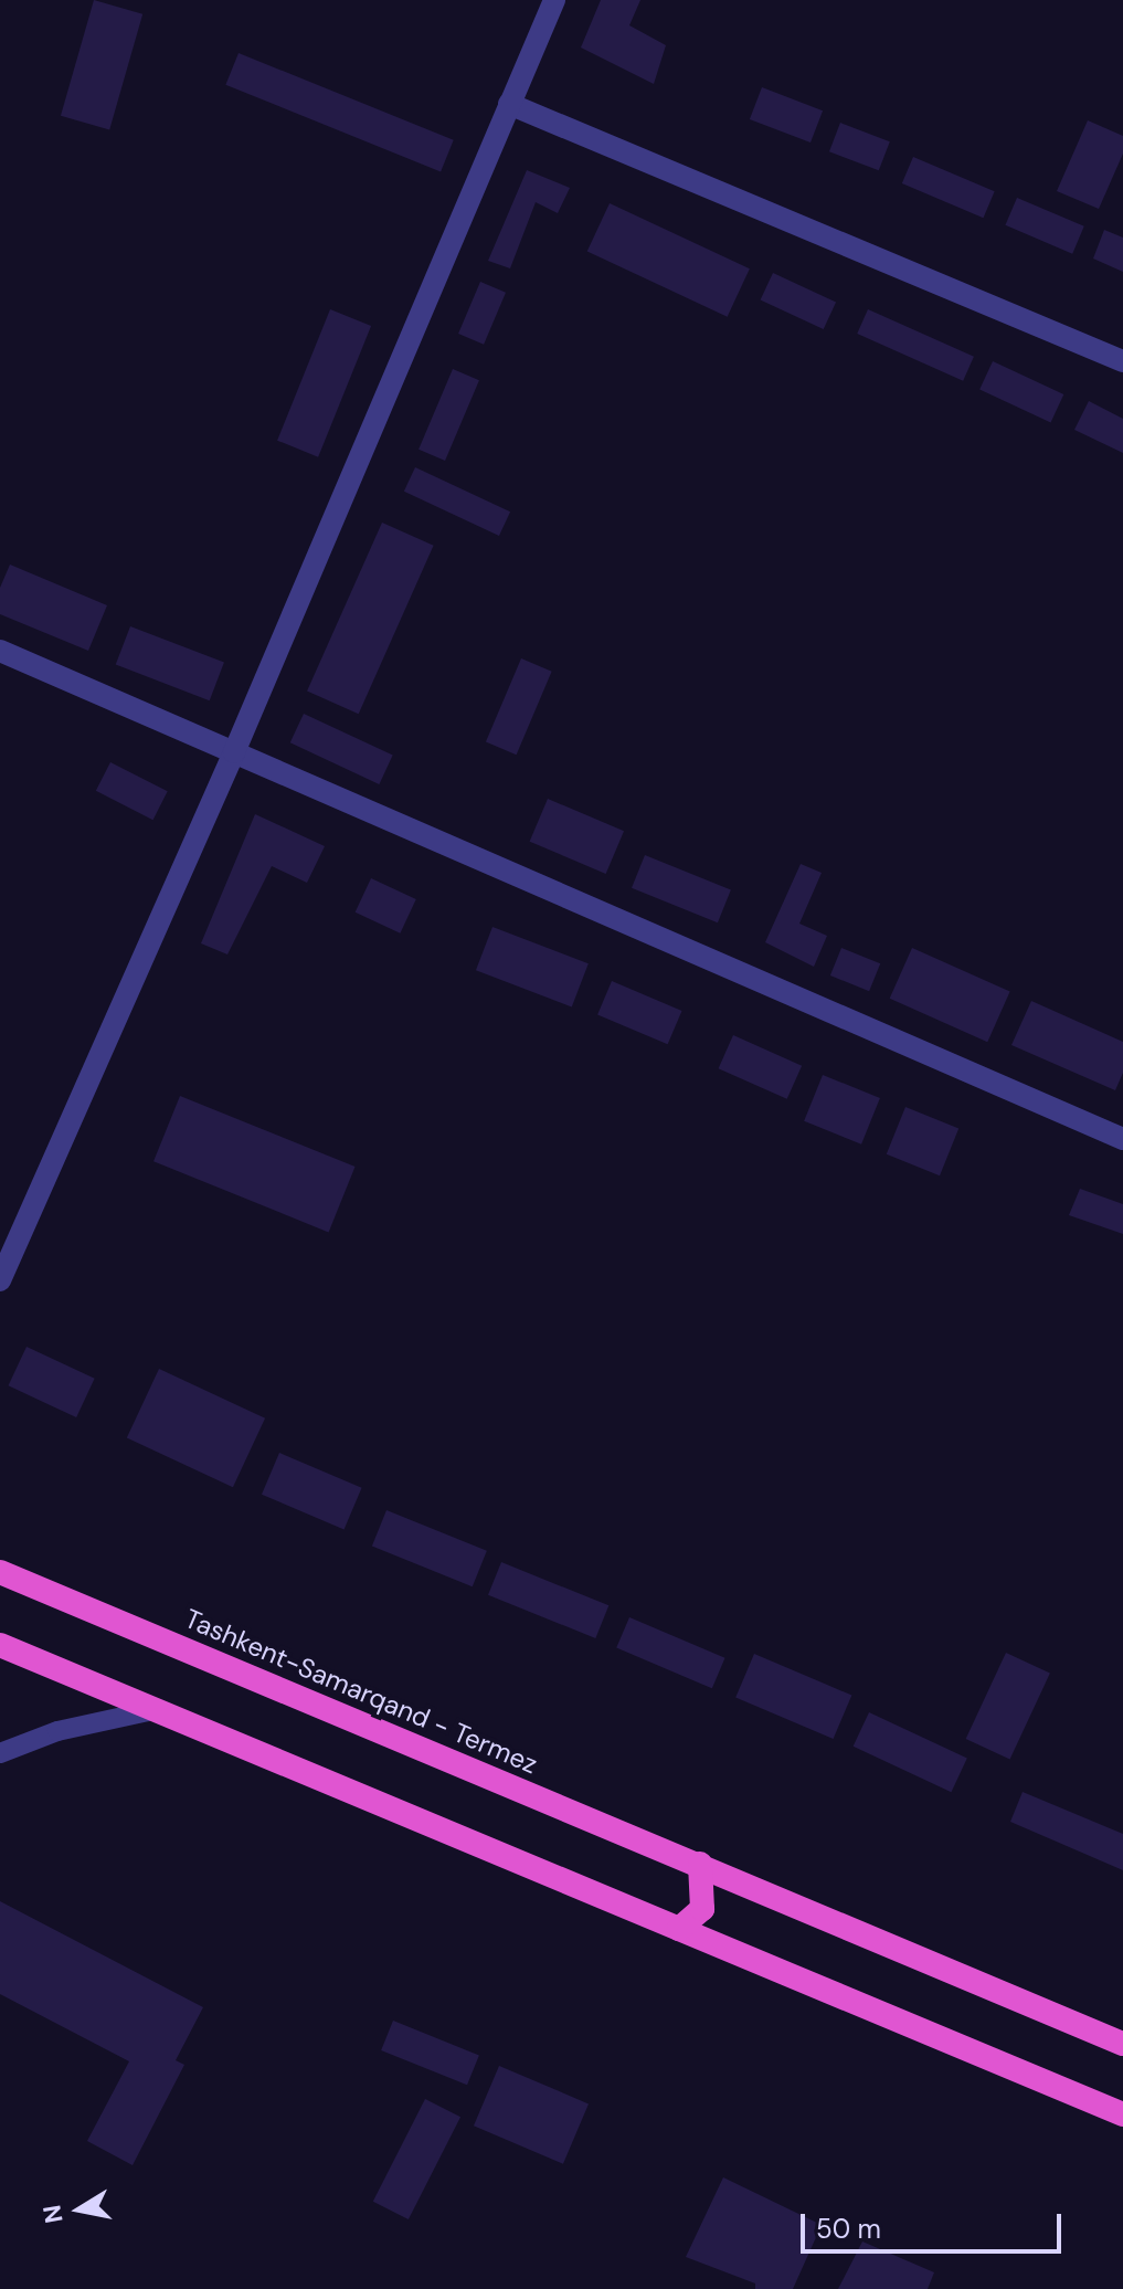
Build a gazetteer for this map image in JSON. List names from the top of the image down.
{
  "streets": {
    "highway": ["Tashkent-Samarqand - Termez"]
  },
  "scale_bar": "50 m",
  "north": "left"
}
